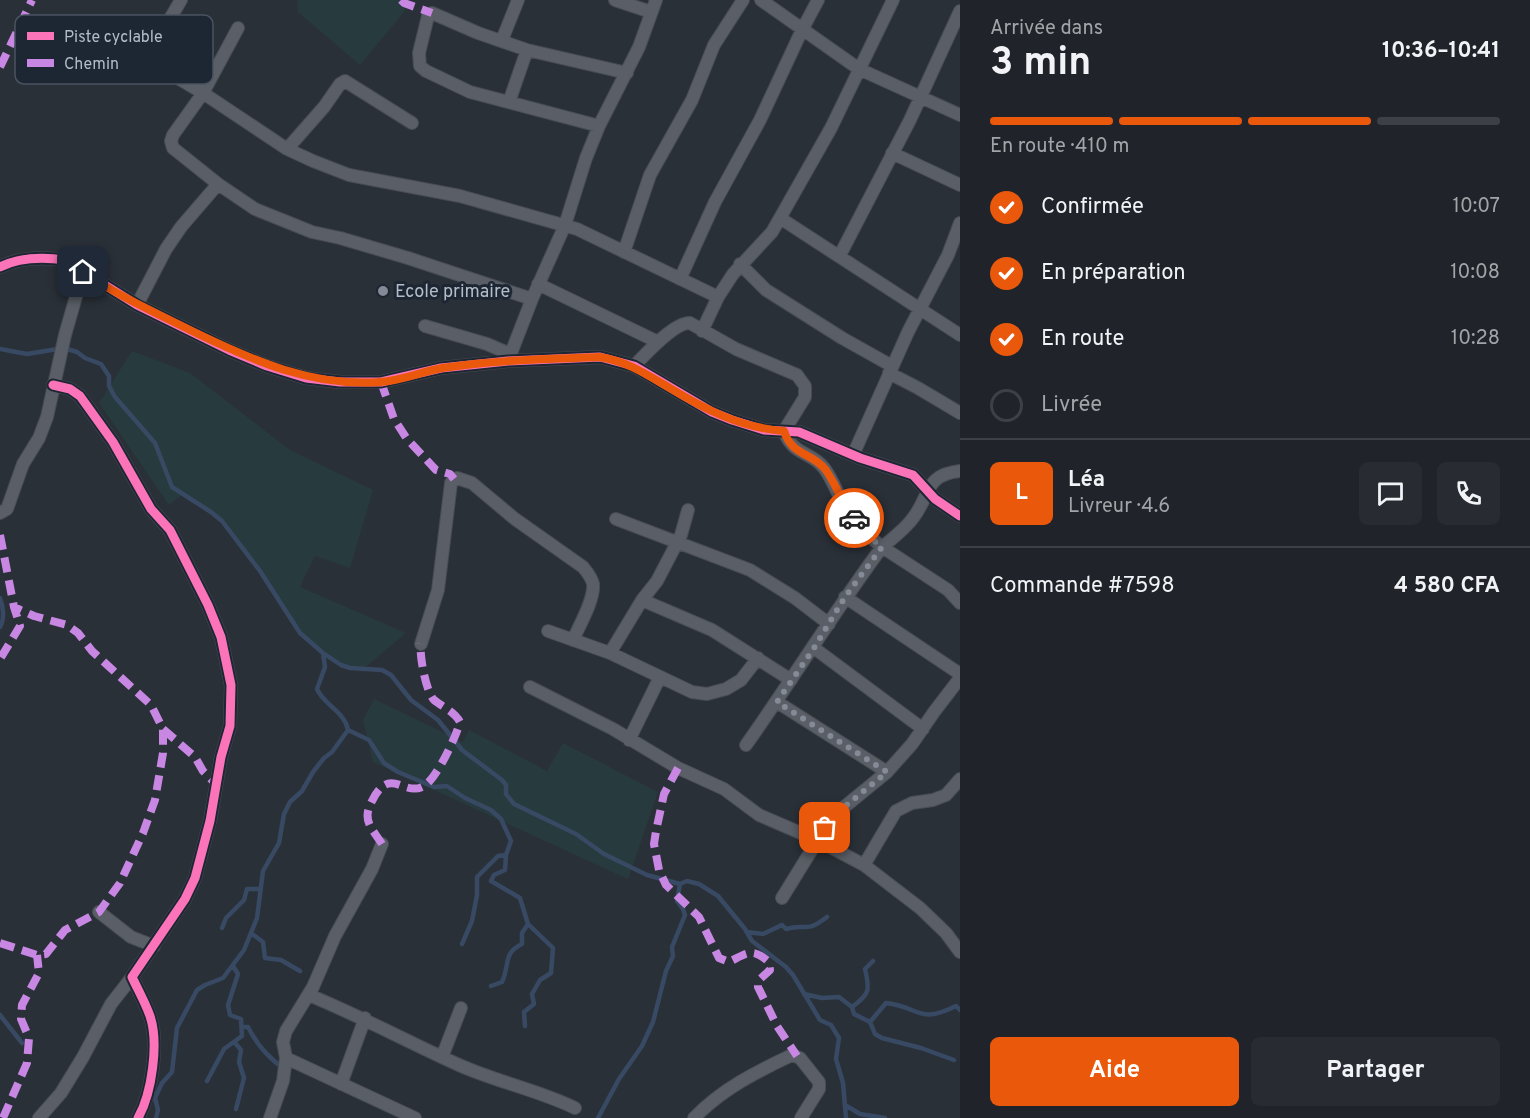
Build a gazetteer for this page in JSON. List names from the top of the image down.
{
  "places": ["Ecole primaire"],
  "legend": ["Piste cyclable", "Chemin"],
  "page": {
    "heading": ["3 min", "Arrivée dans", "10:36–10:41"],
    "panel": [
      "Léa",
      "Livreur · 4.6",
      "Commande #7598",
      "4 580 CFA"
    ],
    "bar": "En route · 410 m",
    "list": [
      ["Confirmée", "10:07"],
      ["En préparation", "10:08"],
      ["En route", "10:28"],
      "Livrée"
    ],
    "round": "L",
    "buttons": ["Aide", "Partager"]
  }
}
